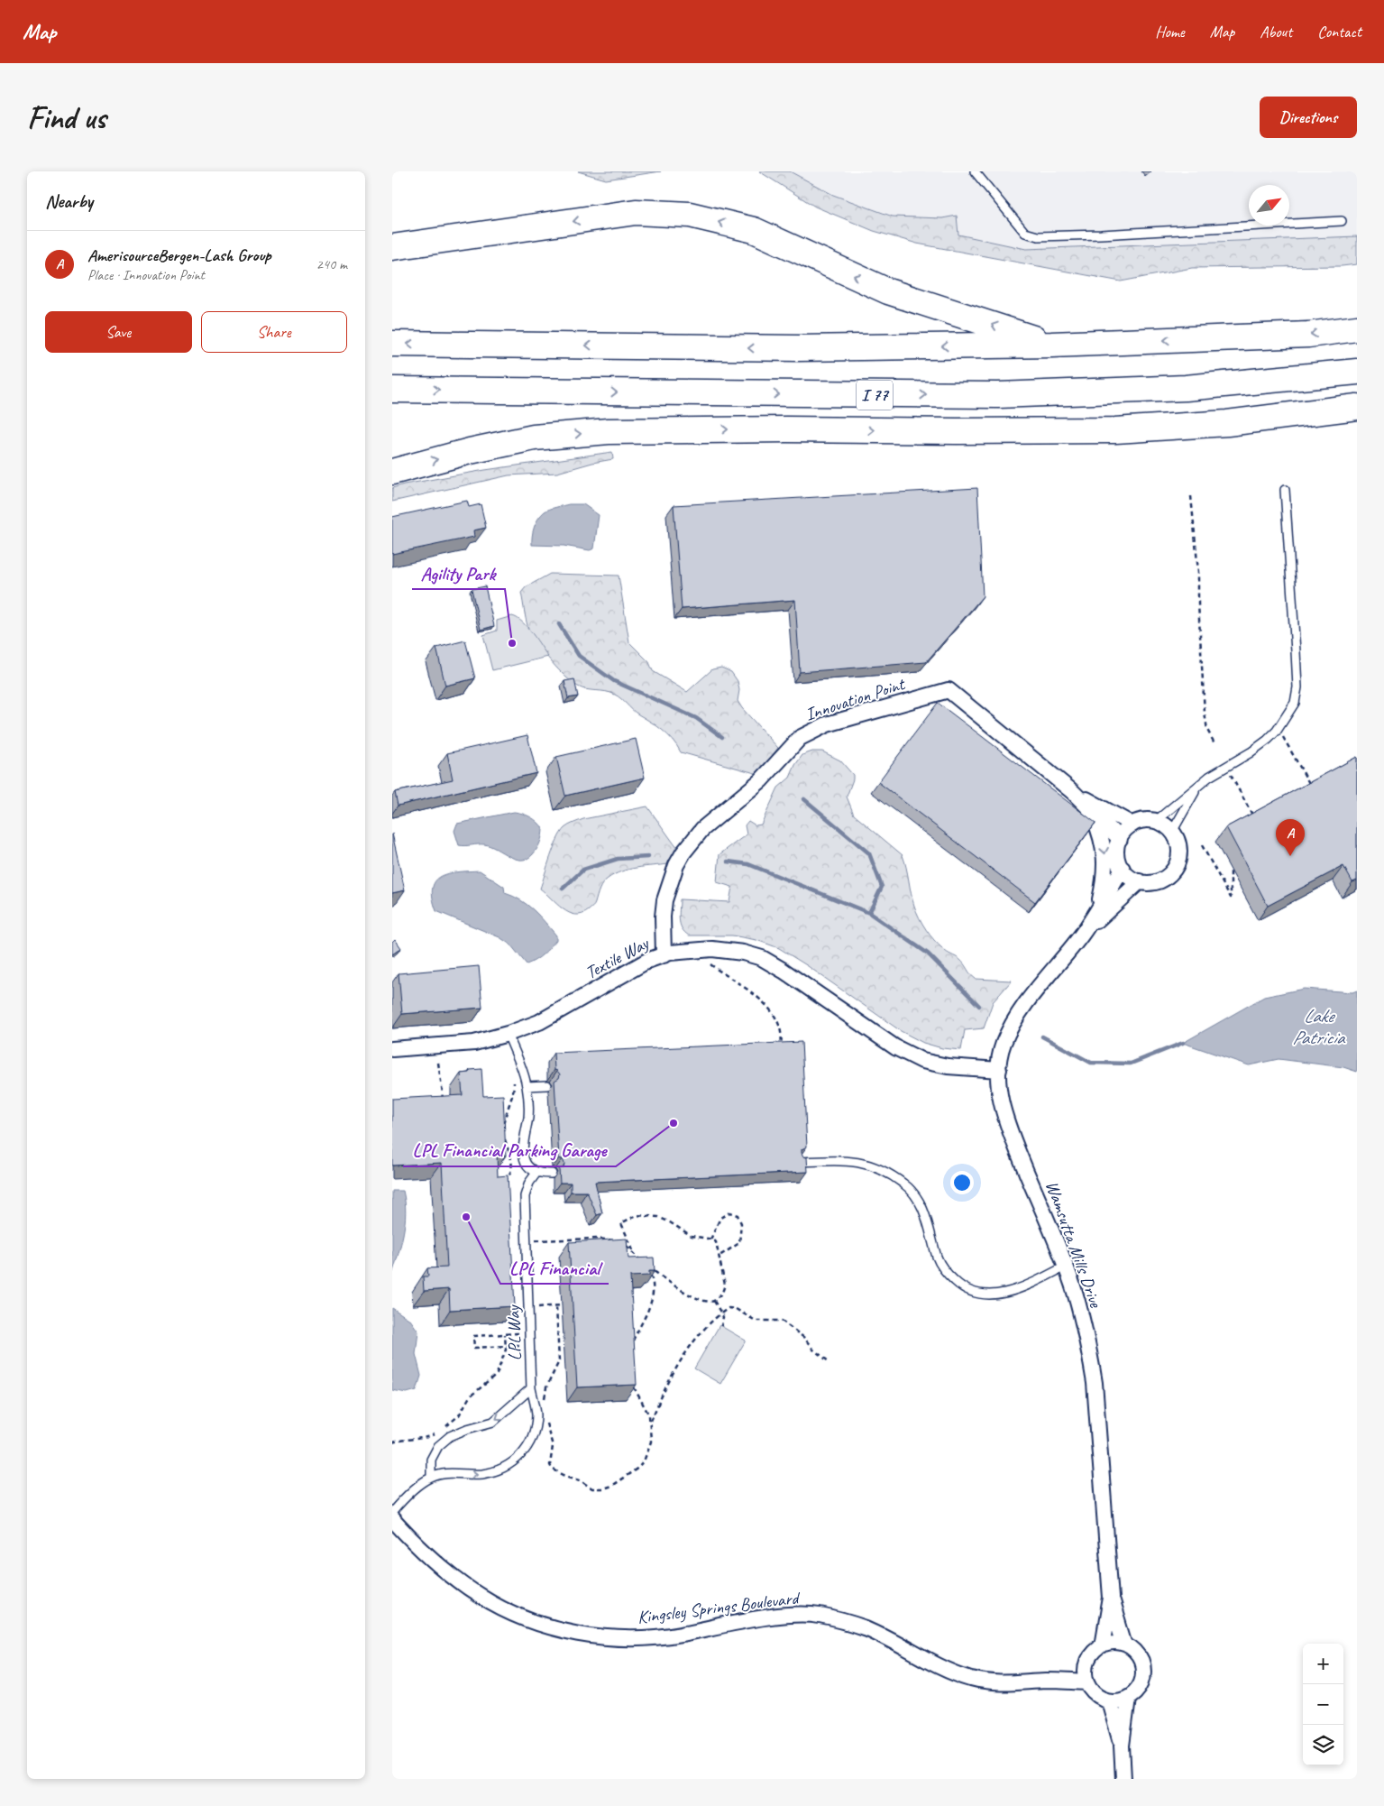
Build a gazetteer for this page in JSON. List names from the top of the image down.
{
  "streets": {
    "highway": ["I 77"],
    "street": [
      "Innovation Point",
      "Textile Way",
      "Wamsutta Mills Drive",
      "Kingsley Springs Boulevard"
    ],
    "lane": ["LPL Way"]
  },
  "crossings": [
    ["Innovation Point", "Textile Way"],
    ["Textile Way", "Wamsutta Mills Drive"],
    ["Wamsutta Mills Drive", "Kingsley Springs Boulevard"]
  ],
  "water": ["Lake Patricia"],
  "places": ["Agility Park", "LPL Financial Parking Garage", "LPL Financial"],
  "north": "top right",
  "page": {
    "header": "Map",
    "nav": [
      "Home",
      "Map",
      "About",
      "Contact"
    ],
    "buttons": [
      "Directions",
      ["Save", "Share"]
    ],
    "title": "Find us",
    "heading": "Nearby",
    "list": [
      {
        "mark": "A",
        "name": "AmerisourceBergen-Lash Group",
        "note": "Place · Innovation Point",
        "value": "240 m"
      }
    ],
    "pins": "A",
    "map_buttons": ["+", "−"]
  }
}
